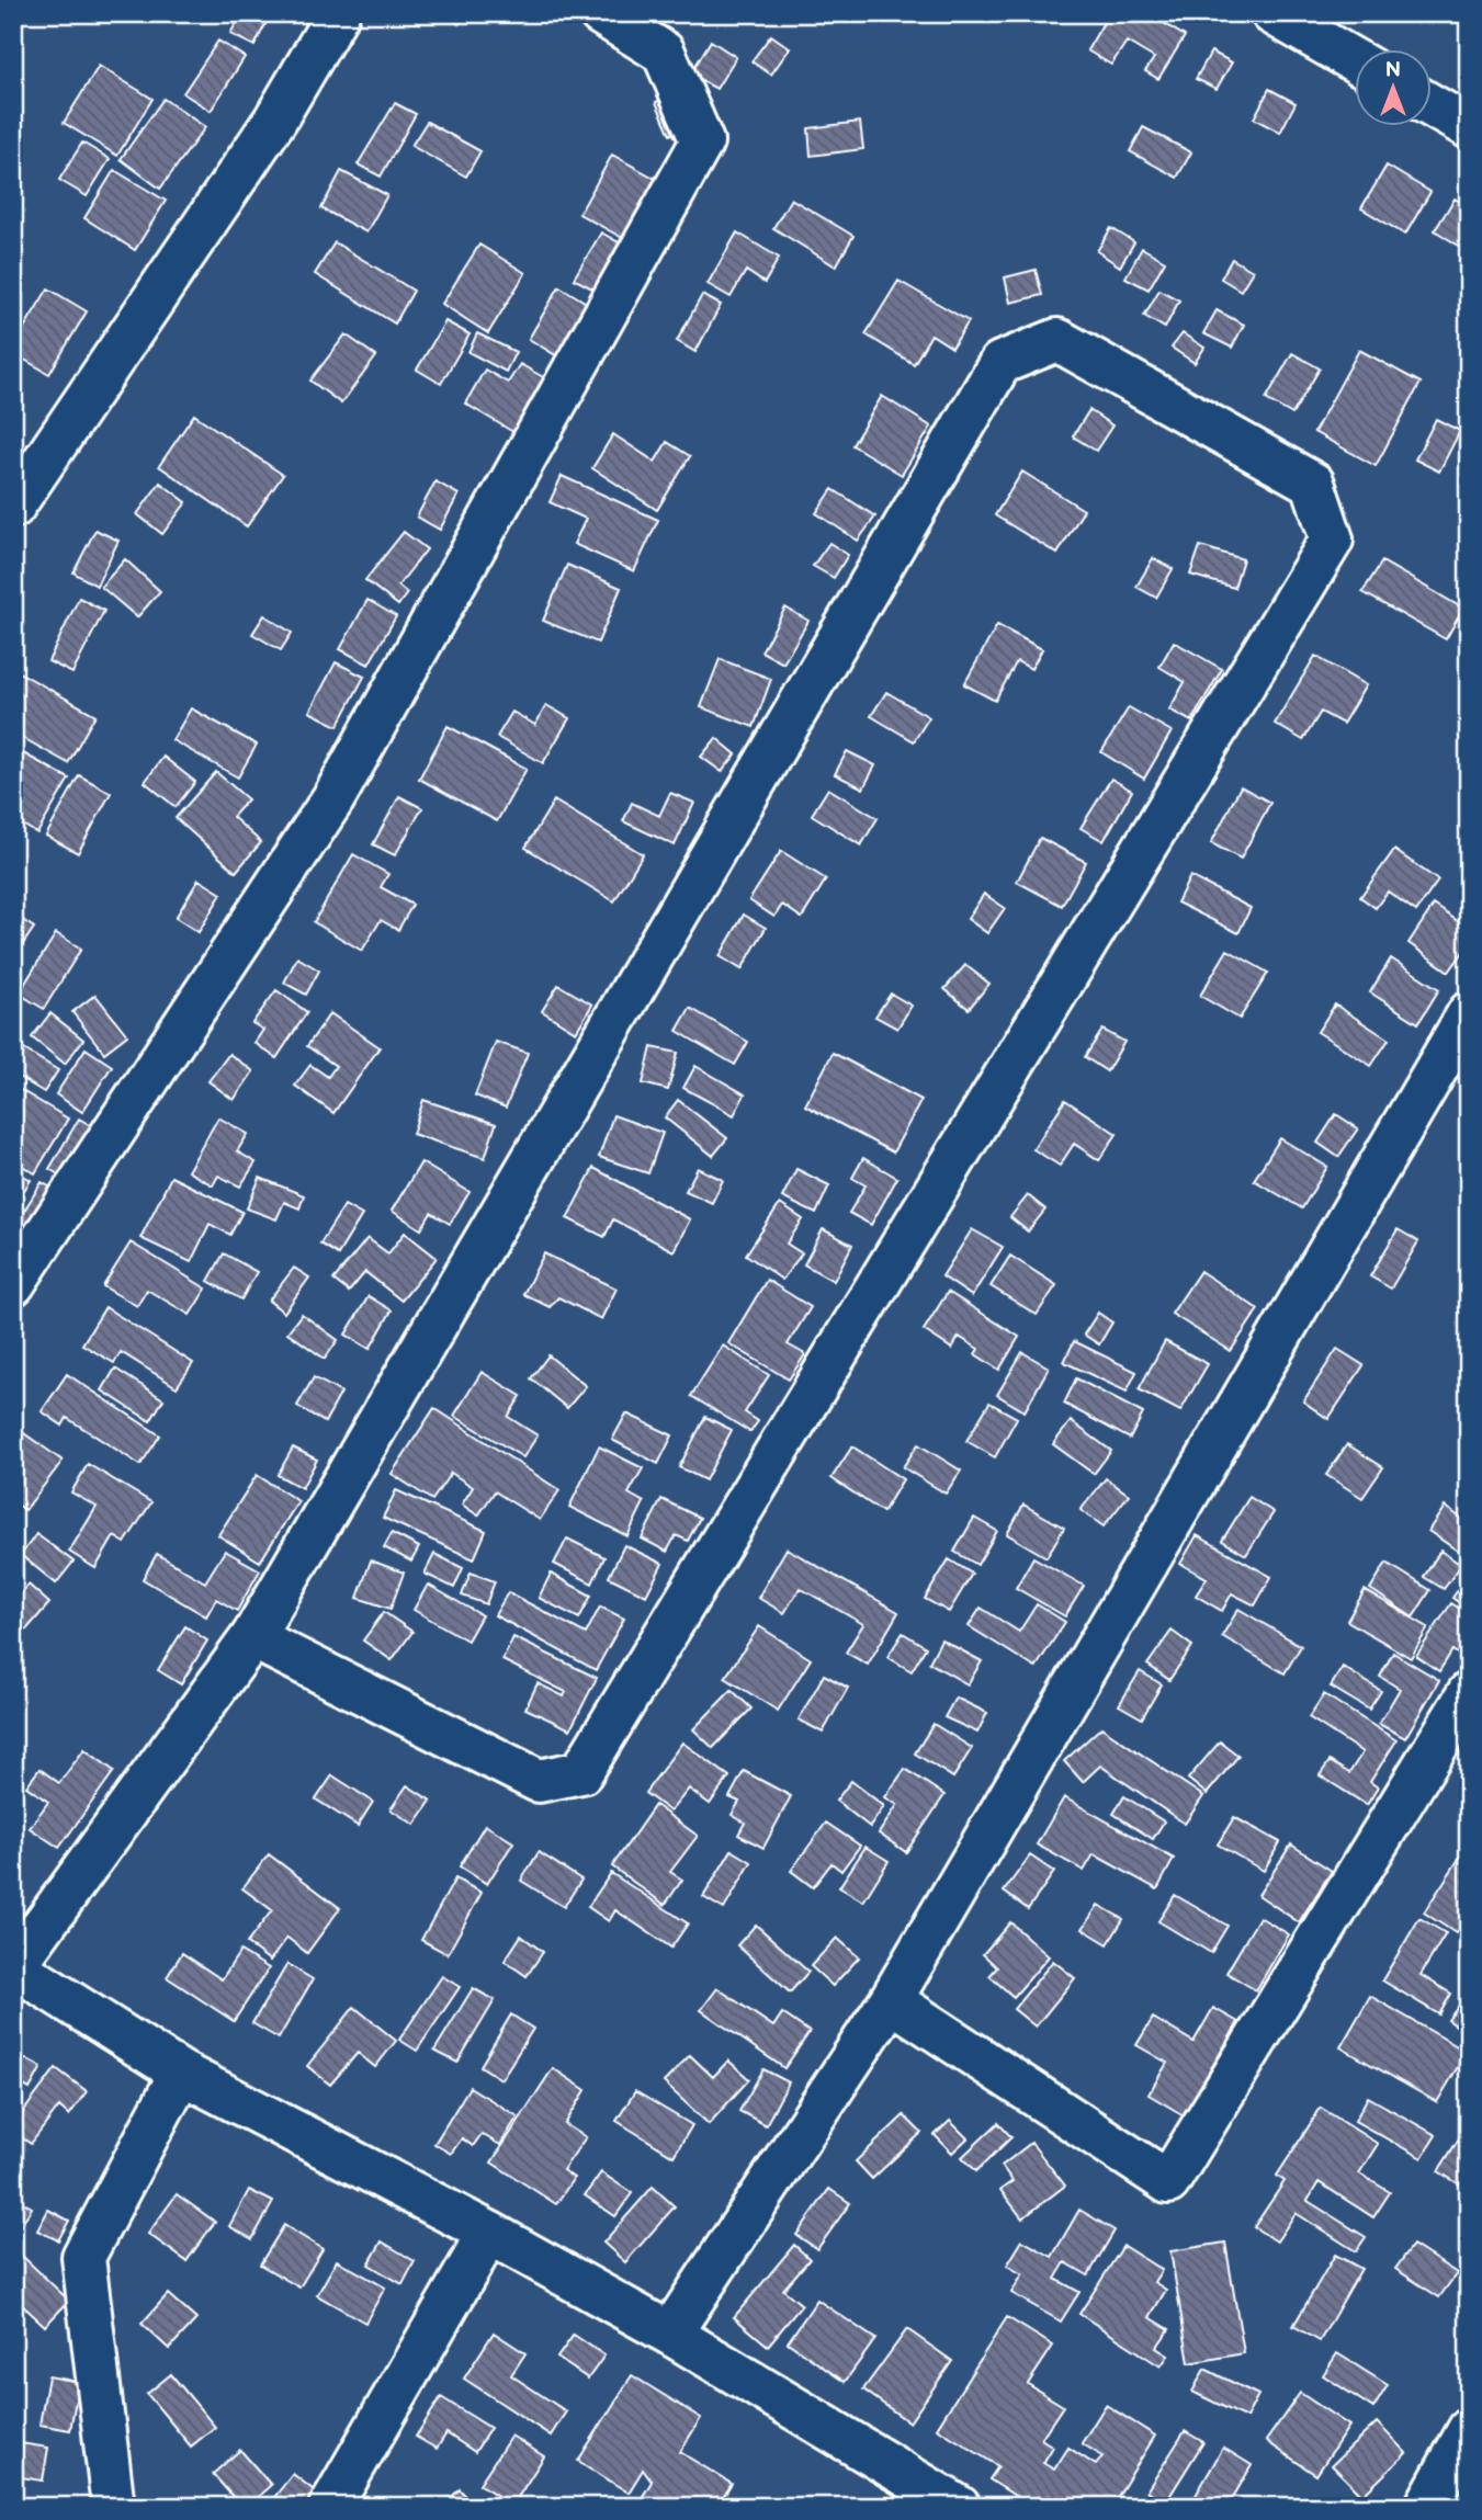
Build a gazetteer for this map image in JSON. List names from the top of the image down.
{
  "north": "top"
}
